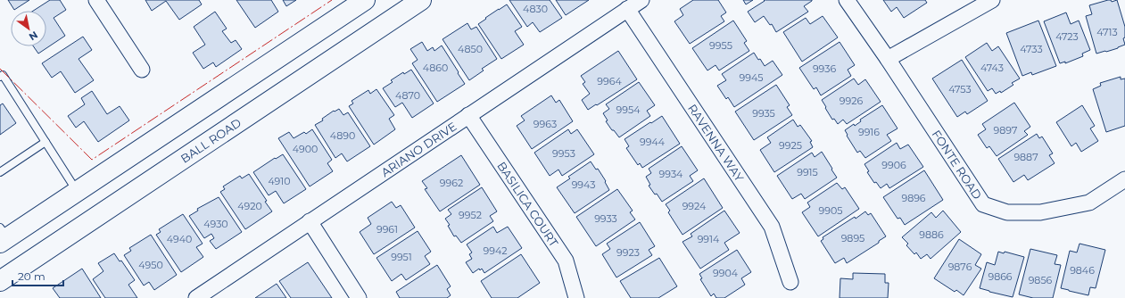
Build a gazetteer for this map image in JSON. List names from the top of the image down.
{
  "streets": {
    "main road": ["BALL ROAD"],
    "street": [
      "RAVENNA WAY",
      "ARIANO DRIVE",
      "FONTE ROAD",
      "BASILICA COURT"
    ]
  },
  "crossings": [
    ["RAVENNA WAY", "ARIANO DRIVE"],
    ["ARIANO DRIVE", "BASILICA COURT"]
  ],
  "house_numbers": [
    "4830",
    "4713",
    "4723",
    "9955",
    "4850",
    "4733",
    "4860",
    "4743",
    "9936",
    "9945",
    "9964",
    "4753",
    "4870",
    "9926",
    "9954",
    "9935",
    "9963",
    "9897",
    "9916",
    "4890",
    "9944",
    "9925",
    "4900",
    "9953",
    "9887",
    "9906",
    "9915",
    "9934",
    "4910",
    "9962",
    "9943",
    "9896",
    "4920",
    "9924",
    "9905",
    "9952",
    "9933",
    "4930",
    "9961",
    "9886",
    "9895",
    "4940",
    "9914",
    "9942",
    "9923",
    "9951",
    "4950",
    "9876",
    "9846",
    "9904",
    "9866",
    "9856"
  ],
  "scale_bar": "20 m",
  "north": "bottom right"
}
